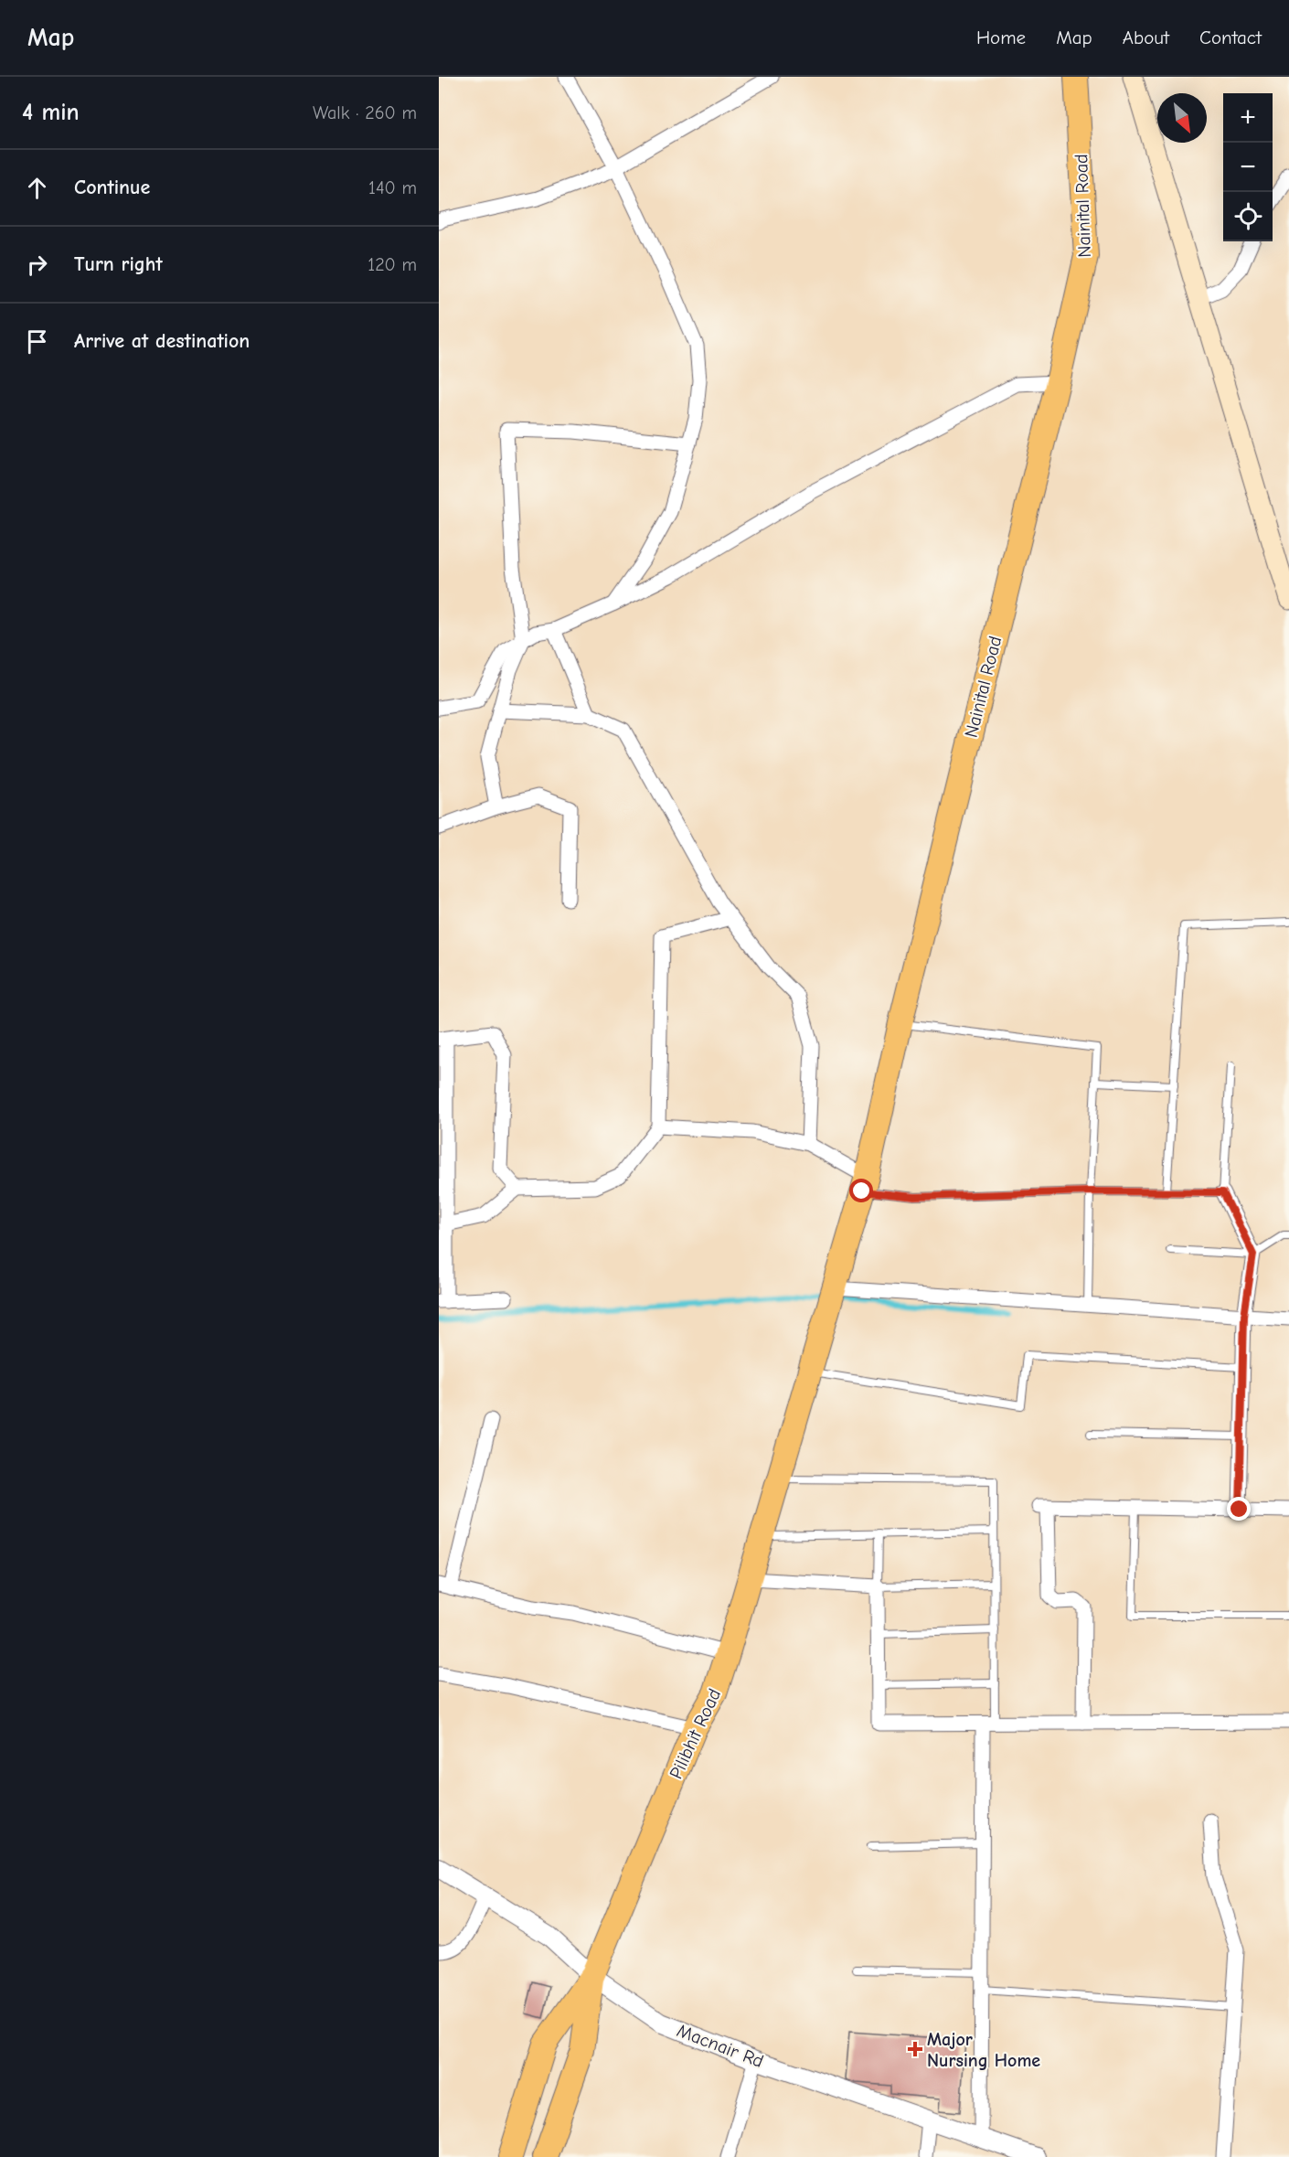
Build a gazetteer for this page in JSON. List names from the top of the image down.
{
  "streets": {
    "highway": ["Nainital Road", "Pilibhit Road"],
    "street": ["Macnair Rd"]
  },
  "crossings": [
    ["Nainital Road", "Pilibhit Road"],
    ["Pilibhit Road", "Macnair Rd"]
  ],
  "places": {
    "health": ["Major Nursing Home"]
  },
  "north": "bottom right",
  "page": {
    "header": "Map",
    "nav": [
      "Home",
      "Map",
      "About",
      "Contact"
    ],
    "heading": ["4 min", "Walk · 260 m"],
    "map_buttons": ["+", "−"],
    "list": [
      ["Continue", "140 m"],
      ["Turn right", "120 m"],
      "Arrive at destination"
    ]
  }
}
